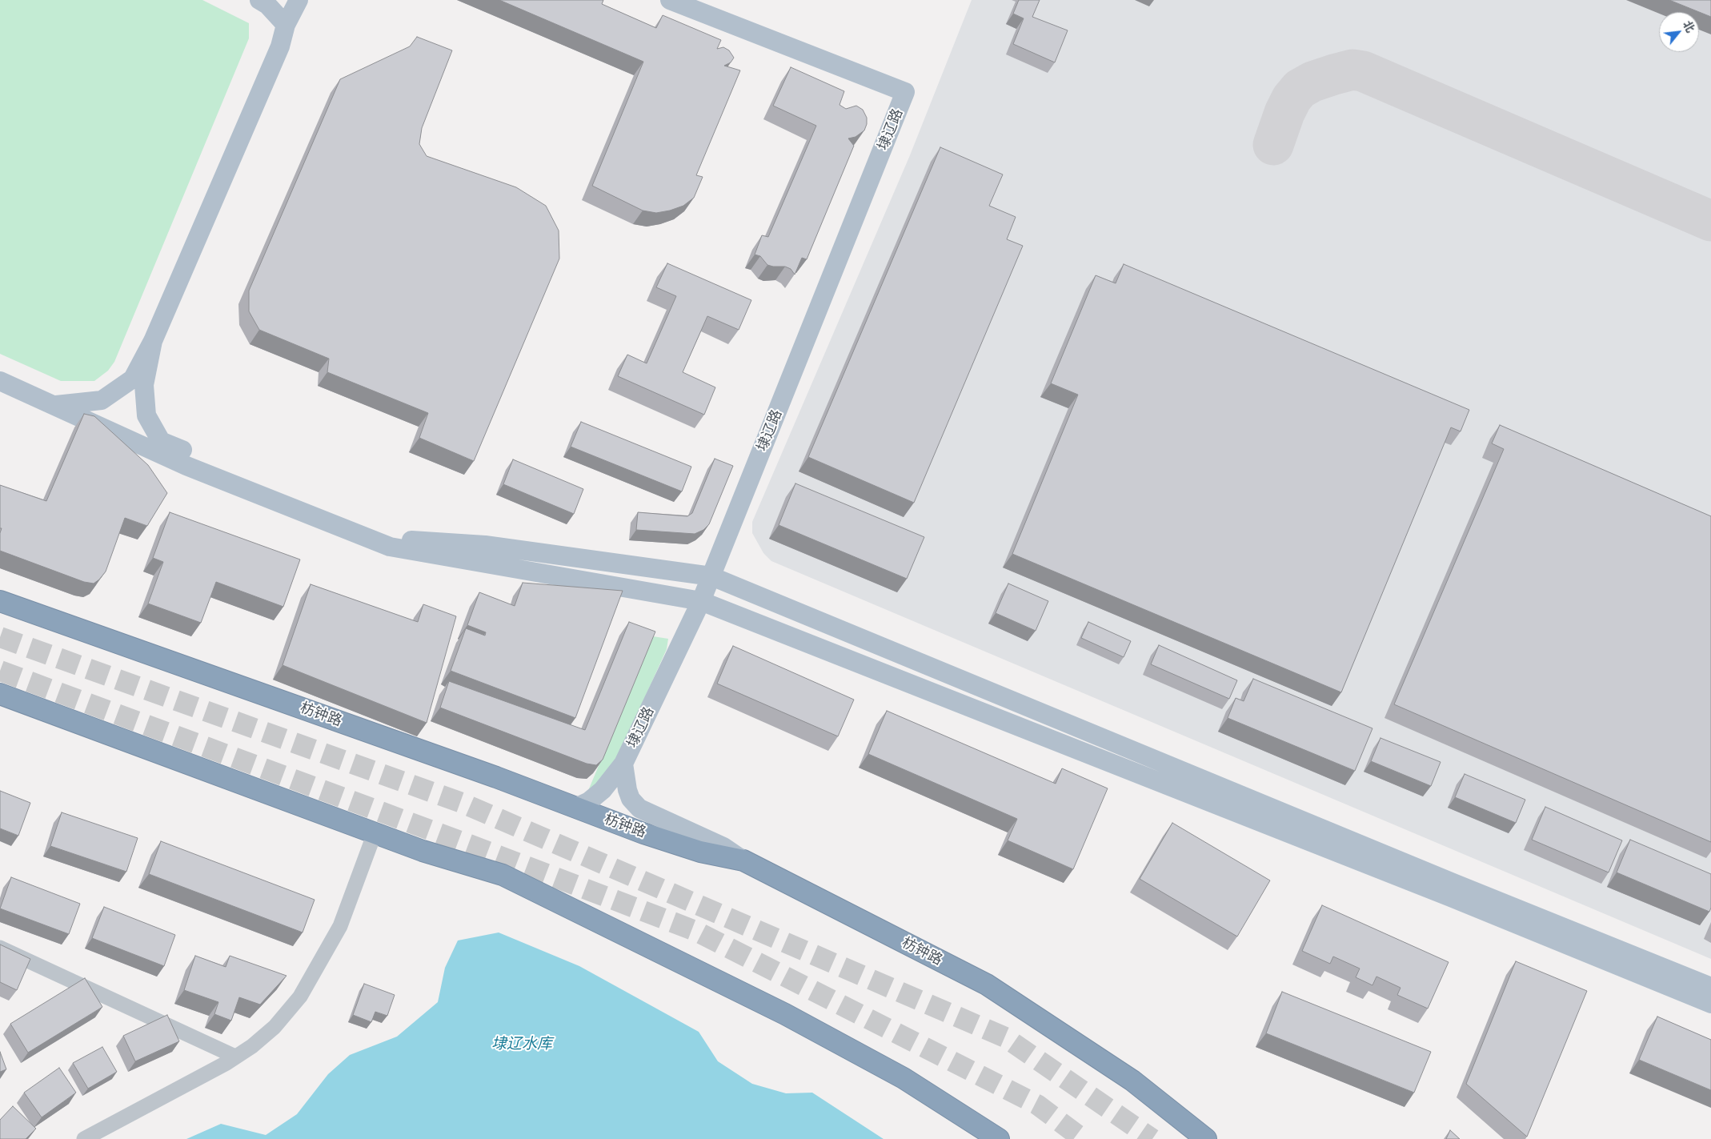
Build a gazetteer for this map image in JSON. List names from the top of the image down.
{
  "streets": {
    "highway": ["枋钟路"],
    "main road": ["埭辽路"]
  },
  "crossings": [
    ["埭辽路", "枋钟路"]
  ],
  "water": ["埭辽水库"],
  "north": "top right"
}
